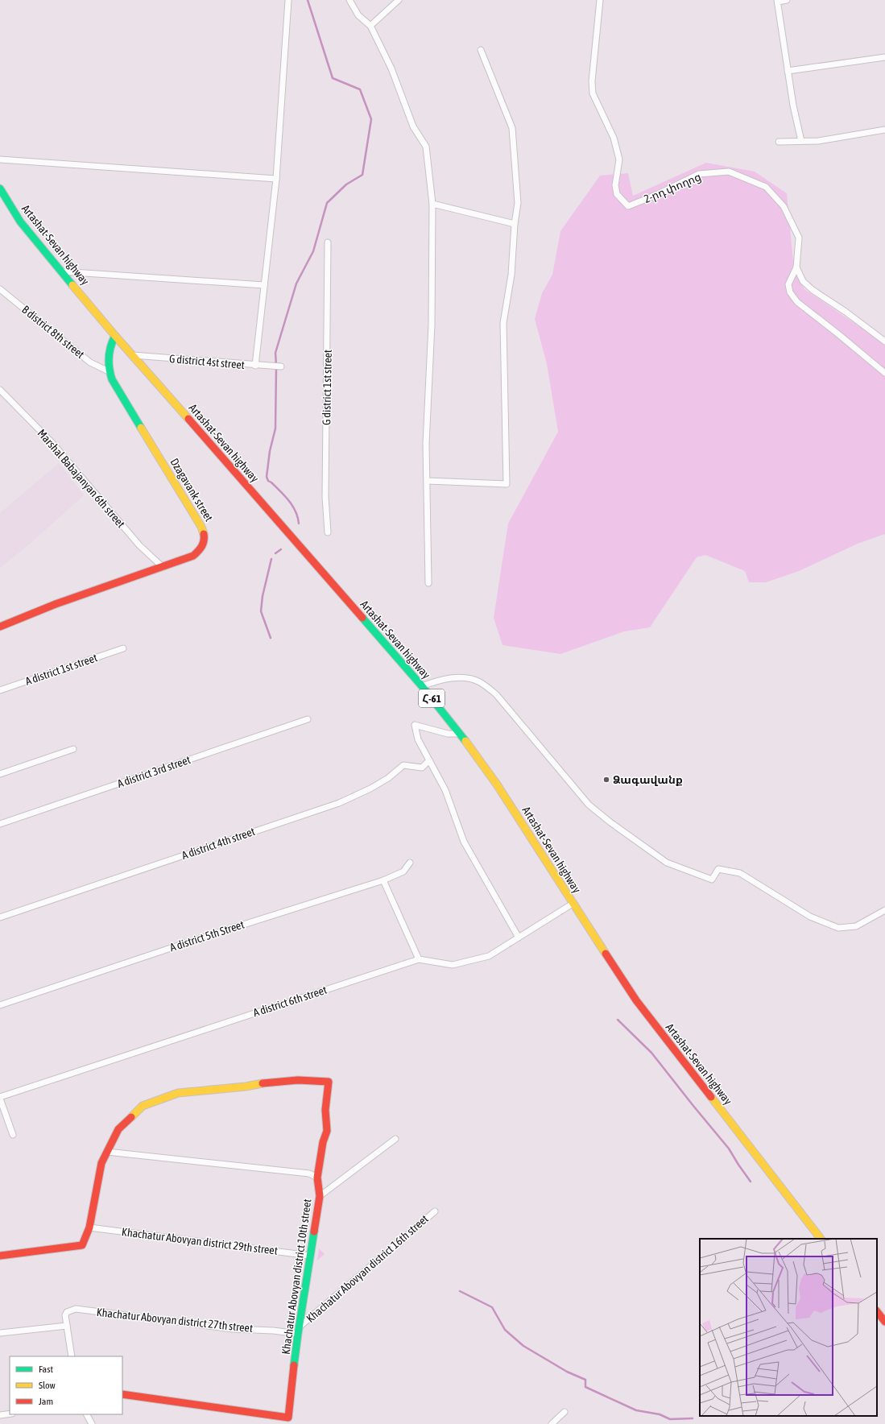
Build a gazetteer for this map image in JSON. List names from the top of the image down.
{
  "streets": {
    "street": [
      "2-րդ փողոց",
      "Artashat-Sevan highway",
      "B district 8th street",
      "G district 4st street",
      "G district 1st street",
      "Marshal Babajanyan 6th street",
      "Dzagavank street",
      "A district 1st street",
      "Հ-61",
      "A district 3rd street",
      "A district 4th street",
      "A district 5th Street",
      "A district 6th street",
      "Khachatur Abovyan district 29th street",
      "Khachatur Abovyan district 16th street",
      "Khachatur Abovyan district 10th street",
      "Khachatur Abovyan district 27th street"
    ]
  },
  "crossings": [
    ["Artashat-Sevan highway", "G district 4st street"],
    ["Artashat-Sevan highway", "Dzagavank street"],
    ["Artashat-Sevan highway", "A district 6th street"],
    ["B district 8th street", "Dzagavank street"],
    ["Marshal Babajanyan 6th street", "Dzagavank street"],
    ["Khachatur Abovyan district 29th street", "Khachatur Abovyan district 10th street"],
    ["Khachatur Abovyan district 16th street", "Khachatur Abovyan district 10th street"],
    ["Khachatur Abovyan district 16th street", "Khachatur Abovyan district 27th street"],
    ["Khachatur Abovyan district 10th street", "Khachatur Abovyan district 27th street"]
  ],
  "places": ["Ձագավանք"],
  "legend": ["Fast", "Slow", "Jam"]
}
